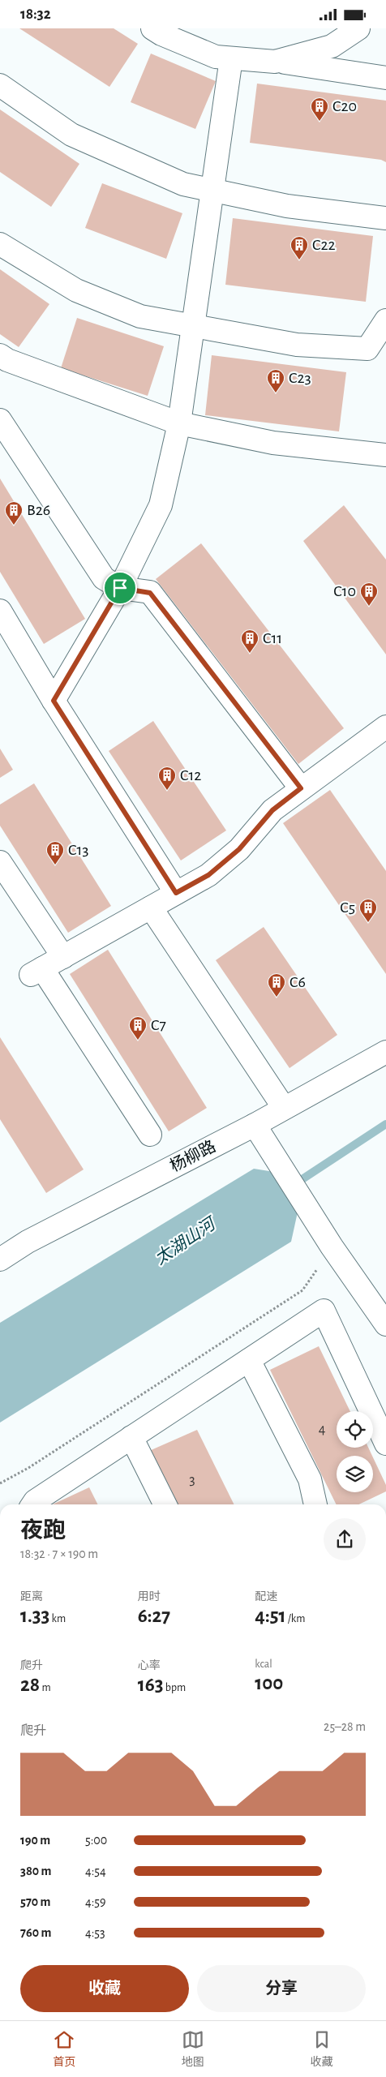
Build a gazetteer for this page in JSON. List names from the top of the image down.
{
  "streets": {
    "street": ["杨柳路"]
  },
  "water": ["太湖山河"],
  "places": {
    "building": [
      "C20",
      "C22",
      "C23",
      "B26",
      "C10",
      "C11",
      "C12",
      "C13",
      "C5",
      "C6",
      "C7"
    ]
  },
  "house_numbers": ["4", "3"],
  "page": {
    "status": "18:32",
    "heading": ["夜跑", "18:32 · 7 × 190 m"],
    "stats": [
      ["距离", "1.33 km"],
      ["用时", "6:27"],
      ["配速", "4:51 /km"],
      ["爬升", "28 m"],
      ["心率", "163 bpm"],
      ["kcal", "100"]
    ],
    "chart": ["爬升", "25–28 m"],
    "list": [
      {
        "name": "190 m",
        "note": "5:00"
      },
      {
        "name": "380 m",
        "note": "4:54"
      },
      {
        "name": "570 m",
        "note": "4:59"
      },
      {
        "name": "760 m",
        "note": "4:53"
      }
    ],
    "buttons": ["收藏", "分享"],
    "tabs": ["首页", "地图", "收藏"]
  }
}
